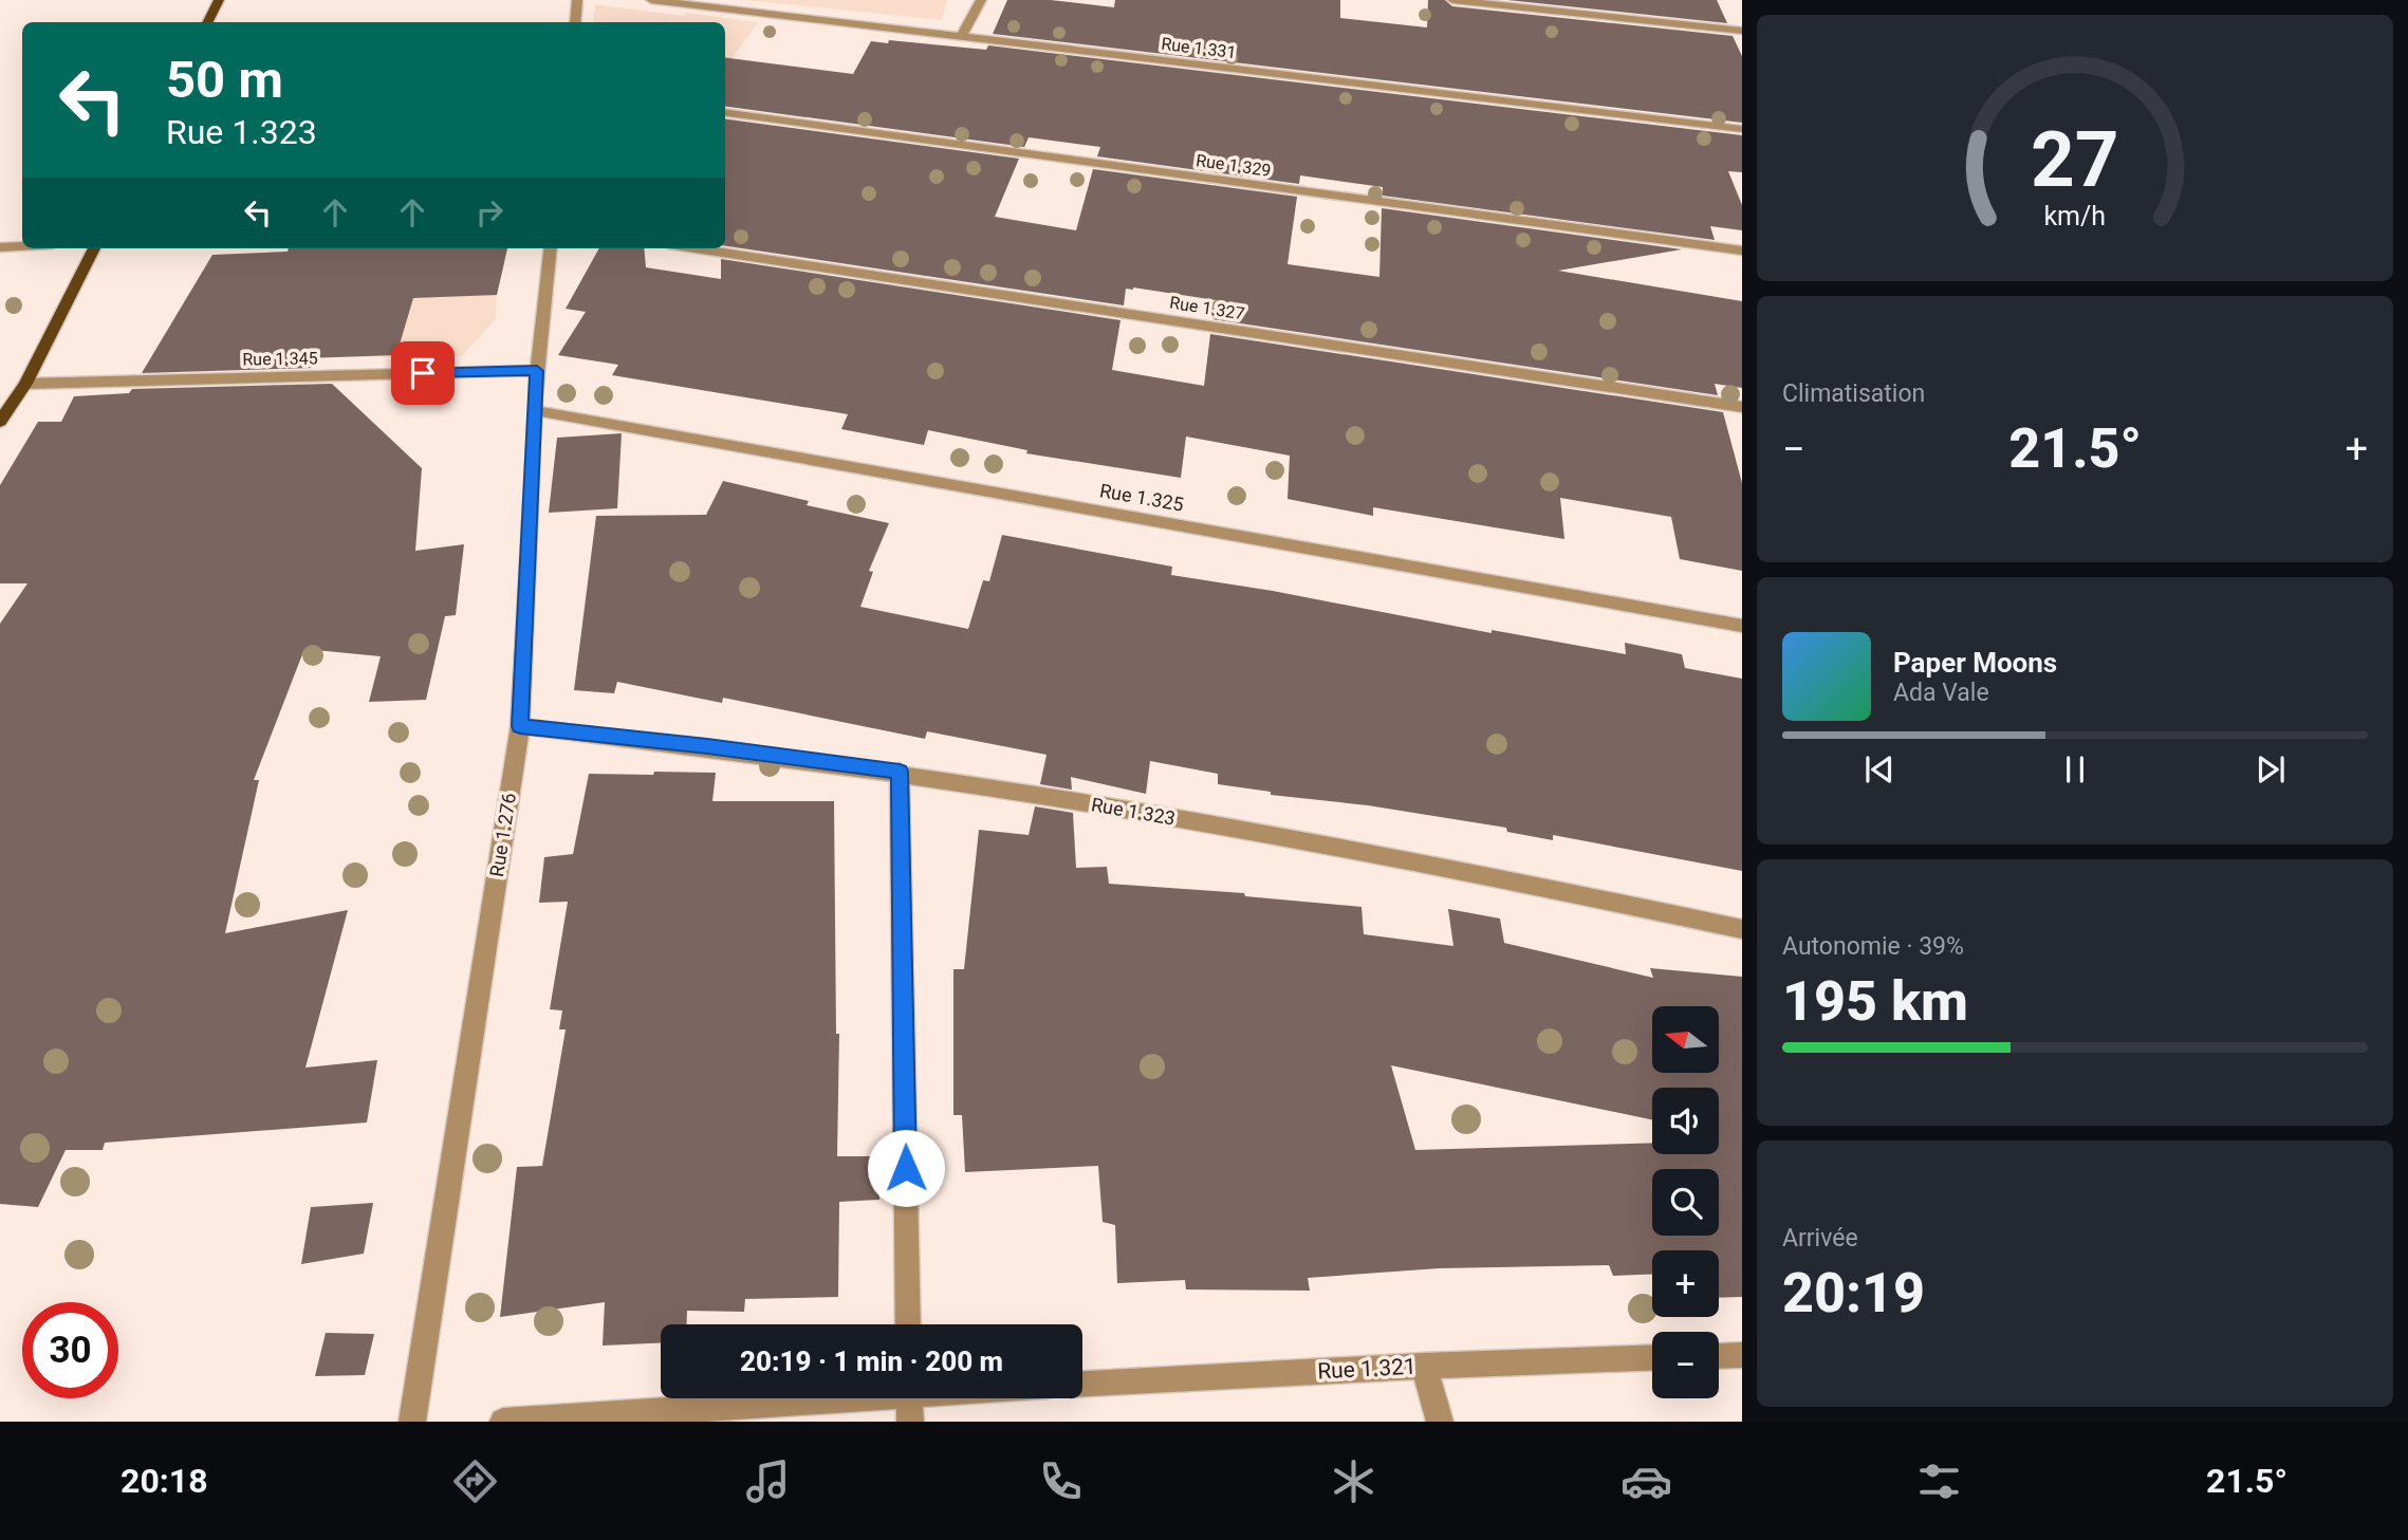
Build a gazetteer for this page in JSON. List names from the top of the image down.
{
  "streets": {
    "street": [
      "Rue 1.331",
      "Rue 1.329",
      "Rue 1.327",
      "Rue 1.345",
      "Rue 1.325",
      "Rue 1.323",
      "Rue 1.276",
      "Rue 1.321"
    ]
  },
  "crossings": [
    ["Rue 1.345", "Rue 1.276"],
    ["Rue 1.325", "Rue 1.276"],
    ["Rue 1.323", "Rue 1.276"]
  ],
  "north": "left",
  "page": {
    "turn": ["50 m", "Rue 1.323"],
    "tile": [
      "Climatisation",
      ["Autonomie · 39%", "195 km"],
      ["Arrivée", "20:19"]
    ],
    "heat": ["−", "21.5°", "+"],
    "song": ["Paper Moons", "Ada Vale"],
    "map_buttons": ["+", "−"],
    "limit": "30",
    "trip": "20:19 · 1 min · 200 m",
    "tabs": ["20:18", "21.5°"],
    "gauge": ["27", "km/h"]
  }
}
